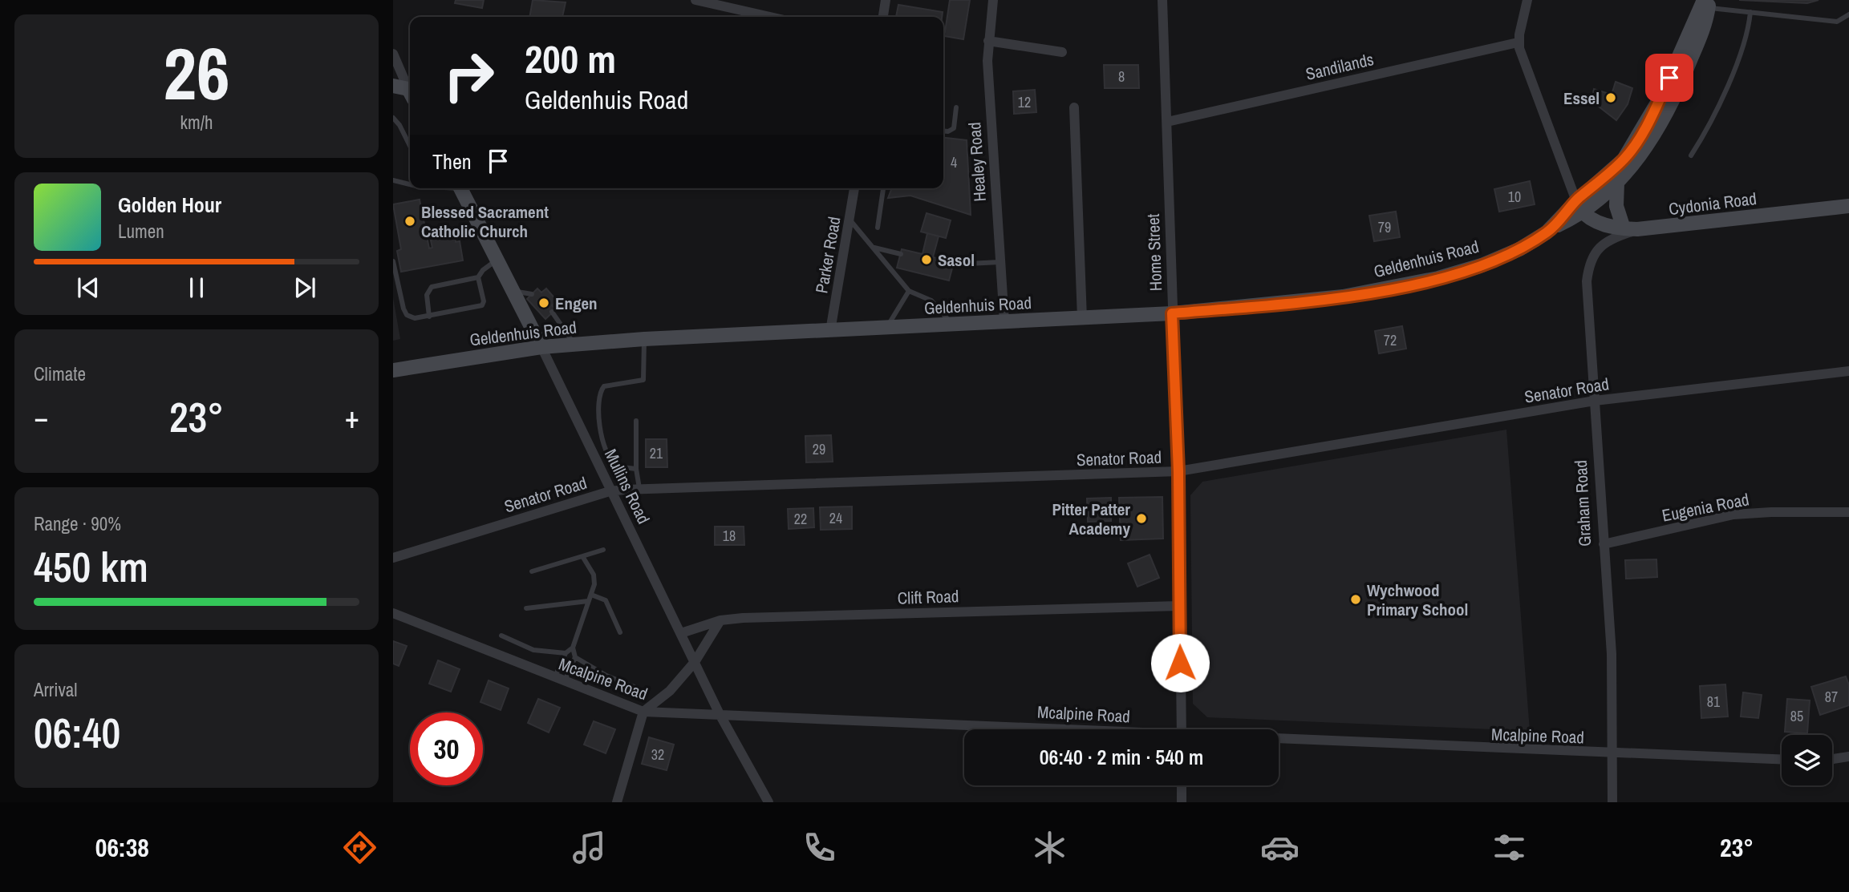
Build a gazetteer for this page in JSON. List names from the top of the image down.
{
  "streets": {
    "main road": ["Cydonia Road", "Geldenhuis Road", "Mullins Road"],
    "street": [
      "Sandilands",
      "Healey Road",
      "Home Street",
      "Parker Road",
      "Senator Road",
      "Graham Road",
      "Eugenia Road",
      "Clift Road",
      "Mcalpine Road"
    ]
  },
  "crossings": [
    ["Sandilands", "Home Street"],
    ["Healey Road", "Geldenhuis Road"],
    ["Cydonia Road", "Geldenhuis Road"],
    ["Cydonia Road", "Graham Road"],
    ["Home Street", "Geldenhuis Road"],
    ["Home Street", "Senator Road"],
    ["Home Street", "Clift Road"],
    ["Parker Road", "Geldenhuis Road"],
    ["Geldenhuis Road", "Mullins Road"],
    ["Senator Road", "Mullins Road"],
    ["Senator Road", "Graham Road"],
    ["Mullins Road", "Clift Road"],
    ["Mullins Road", "Mcalpine Road"],
    ["Graham Road", "Eugenia Road"],
    ["Graham Road", "Mcalpine Road"]
  ],
  "places": [
    "Essel",
    "Blessed Sacrament Catholic Church",
    "Sasol",
    "Engen",
    "Pitter Patter Academy",
    "Wychwood Primary School"
  ],
  "house_numbers": [
    "8",
    "12",
    "4",
    "10",
    "79",
    "72",
    "29",
    "21",
    "24",
    "22",
    "18",
    "87",
    "81",
    "85",
    "32"
  ],
  "page": {
    "tile": [
      ["26", "km/h"],
      "Climate",
      ["Range · 90%", "450 km"],
      ["Arrival", "06:40"]
    ],
    "turn": ["200 m", "Geldenhuis Road"],
    "then": "Then",
    "song": ["Golden Hour", "Lumen"],
    "heat": ["−", "23°", "+"],
    "limit": "30",
    "trip": "06:40 · 2 min · 540 m",
    "tabs": ["06:38", "23°"]
  }
}
